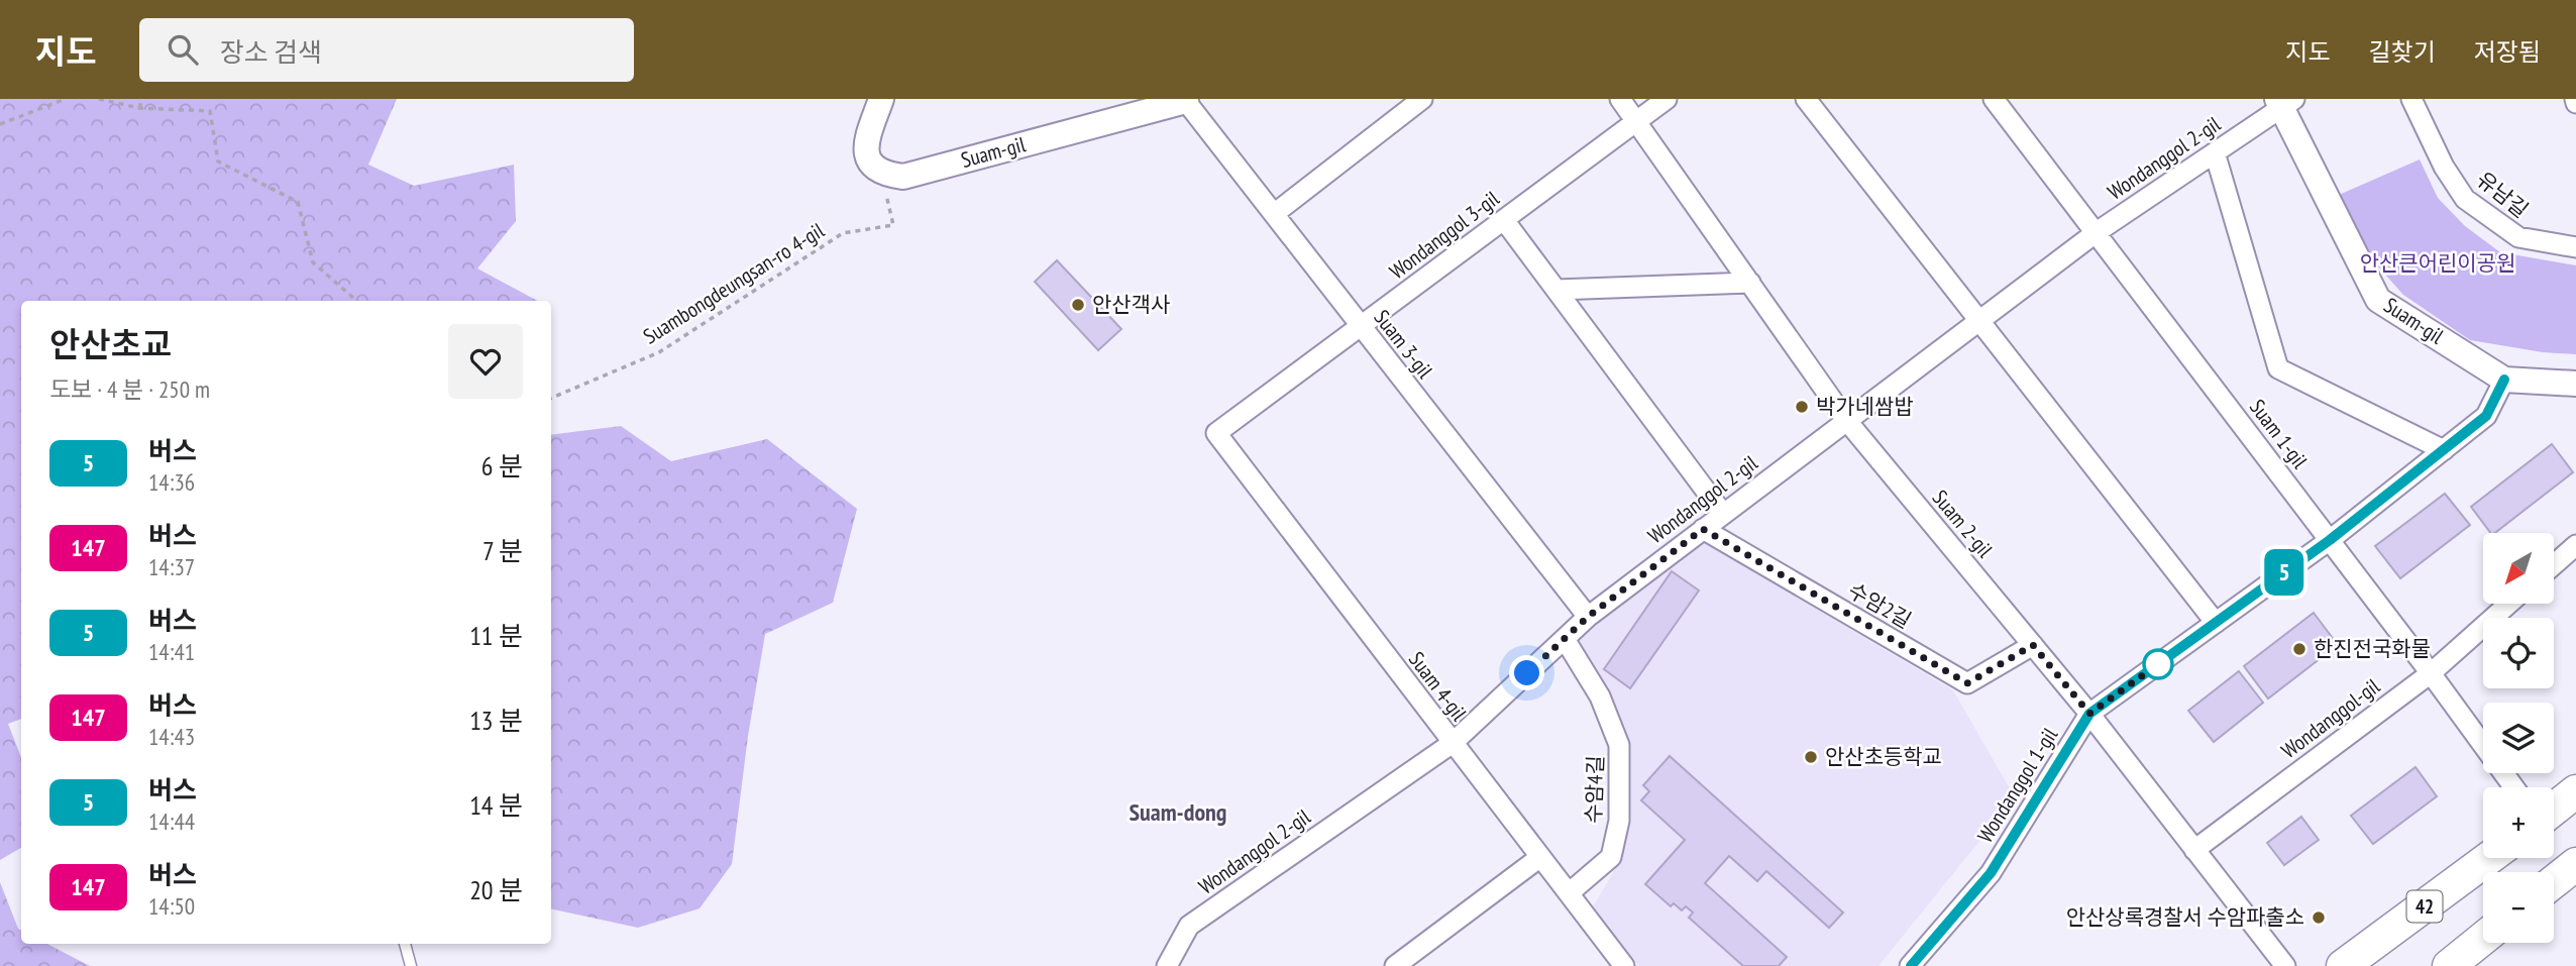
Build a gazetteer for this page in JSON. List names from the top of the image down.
{
  "streets": {
    "main road": ["42"],
    "street": [
      "Suam-gil",
      "Wondanggol 2-gil",
      "유남길",
      "Wondanggol 3-gil",
      "Suam 3-gil",
      "Suam 1-gil",
      "Suam 2-gil",
      "수암2길",
      "Suam 4-gil",
      "Wondanggol-gil",
      "Wondanggol 1-gil",
      "수암4길"
    ],
    "path": ["Suambongdeungsan-ro 4-gil"]
  },
  "crossings": [
    ["Suam-gil", "Wondanggol 2-gil"],
    ["Suam-gil", "Suambongdeungsan-ro 4-gil"],
    ["Suam-gil", "Suam 3-gil"],
    ["Suam-gil", "Wondanggol 1-gil"],
    ["Wondanggol 2-gil", "Suam 3-gil"],
    ["Wondanggol 2-gil", "Suam 1-gil"],
    ["Wondanggol 2-gil", "Suam 2-gil"],
    ["Wondanggol 2-gil", "수암2길"],
    ["Wondanggol 2-gil", "Suam 4-gil"],
    ["Wondanggol 2-gil", "수암4길"],
    ["Wondanggol 3-gil", "Suam 3-gil"],
    ["Wondanggol 3-gil", "Suam 2-gil"],
    ["Wondanggol 3-gil", "Suam 4-gil"],
    ["Suam 1-gil", "Wondanggol-gil"],
    ["Suam 1-gil", "Wondanggol 1-gil"],
    ["Suam 2-gil", "수암2길"],
    ["Suam 2-gil", "Wondanggol-gil"],
    ["Suam 2-gil", "Wondanggol 1-gil"],
    ["Suam 4-gil", "수암4길"]
  ],
  "districts": ["Suam-dong"],
  "parks": ["안산큰어린이공원"],
  "places": [
    "안산객사",
    "박가네쌈밥",
    "한진전국화물",
    "안산초등학교",
    "안산상록경찰서 수암파출소"
  ],
  "lines": ["bus line 5"],
  "north": "bottom left",
  "page": {
    "header": "지도",
    "search": "장소 검색",
    "nav": ["지도", "길찾기", "저장됨"],
    "on_map": "5",
    "heading": ["안산초교", "도보 · 4 분 · 250 m"],
    "list": [
      {
        "mark": "5",
        "name": "버스",
        "note": "14:36",
        "value": "6 분"
      },
      {
        "mark": "147",
        "name": "버스",
        "note": "14:37",
        "value": "7 분"
      },
      {
        "mark": "5",
        "name": "버스",
        "note": "14:41",
        "value": "11 분"
      },
      {
        "mark": "147",
        "name": "버스",
        "note": "14:43",
        "value": "13 분"
      },
      {
        "mark": "5",
        "name": "버스",
        "note": "14:44",
        "value": "14 분"
      },
      {
        "mark": "147",
        "name": "버스",
        "note": "14:50",
        "value": "20 분"
      }
    ],
    "map_buttons": ["+", "−"]
  }
}
